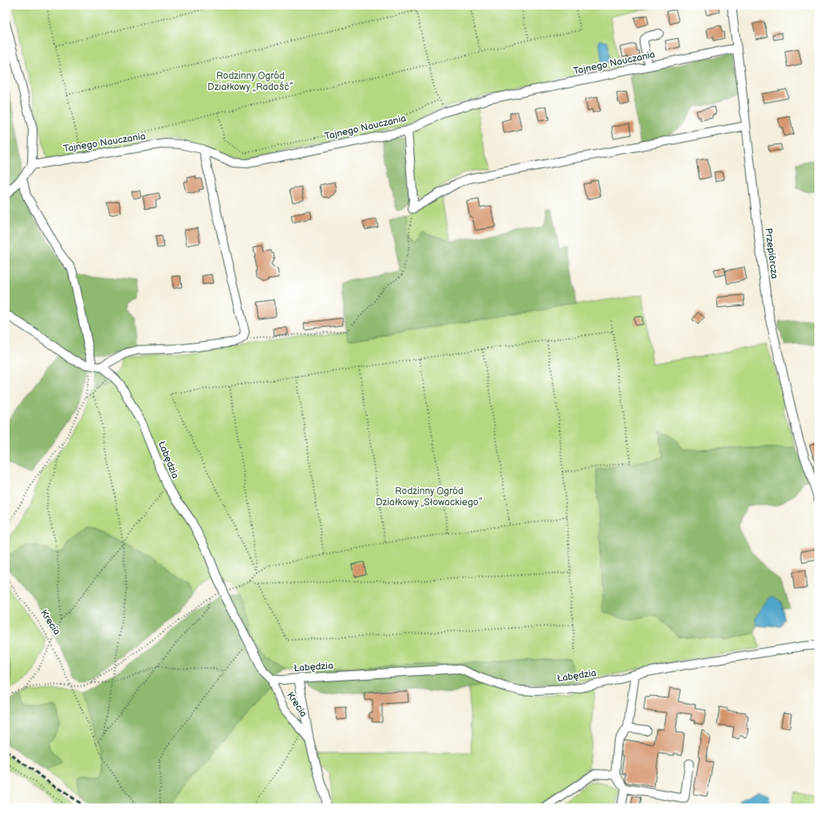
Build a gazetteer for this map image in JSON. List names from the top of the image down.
{
  "streets": {
    "street": [
      "Tajnego Nauczania",
      "Przepiórcza",
      "Łabędzia",
      "Krecia"
    ]
  },
  "crossings": [
    ["Tajnego Nauczania", "Przepiórcza"],
    ["Łabędzia", "Krecia"]
  ],
  "parks": ["Rodzinny Ogród Działkowy „Radość”", "Rodzinny Ogród Działkowy „Słowackiego”"]
}
